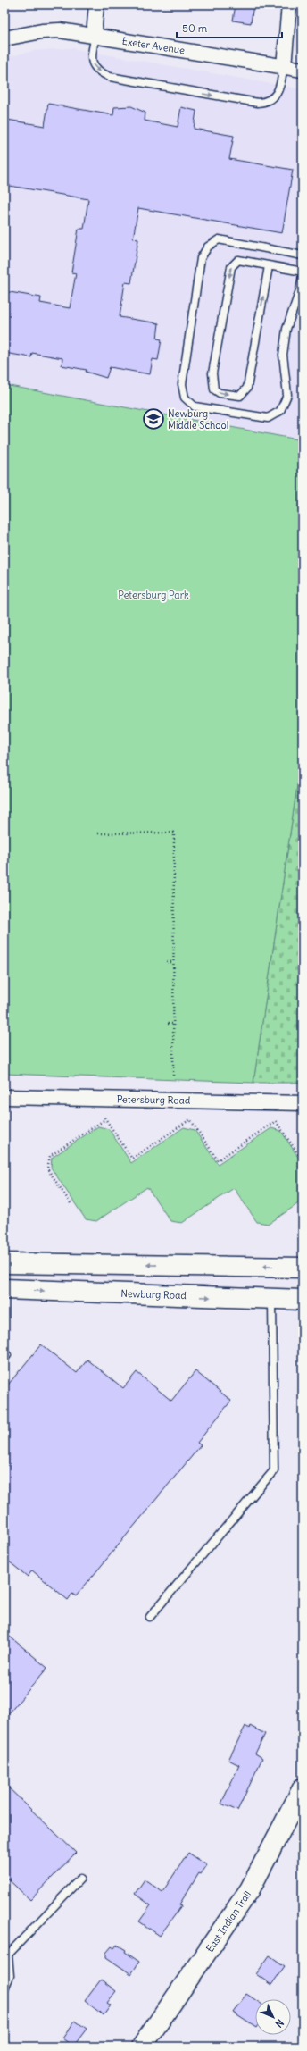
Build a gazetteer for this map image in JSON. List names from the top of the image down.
{
  "streets": {
    "main road": ["Newburg Road", "East Indian Trail"],
    "street": ["Exeter Avenue", "Petersburg Road"]
  },
  "parks": ["Petersburg Park"],
  "places": {
    "school or university": ["Newburg Middle School"]
  },
  "scale_bar": "50 m",
  "north": "bottom right"
}
